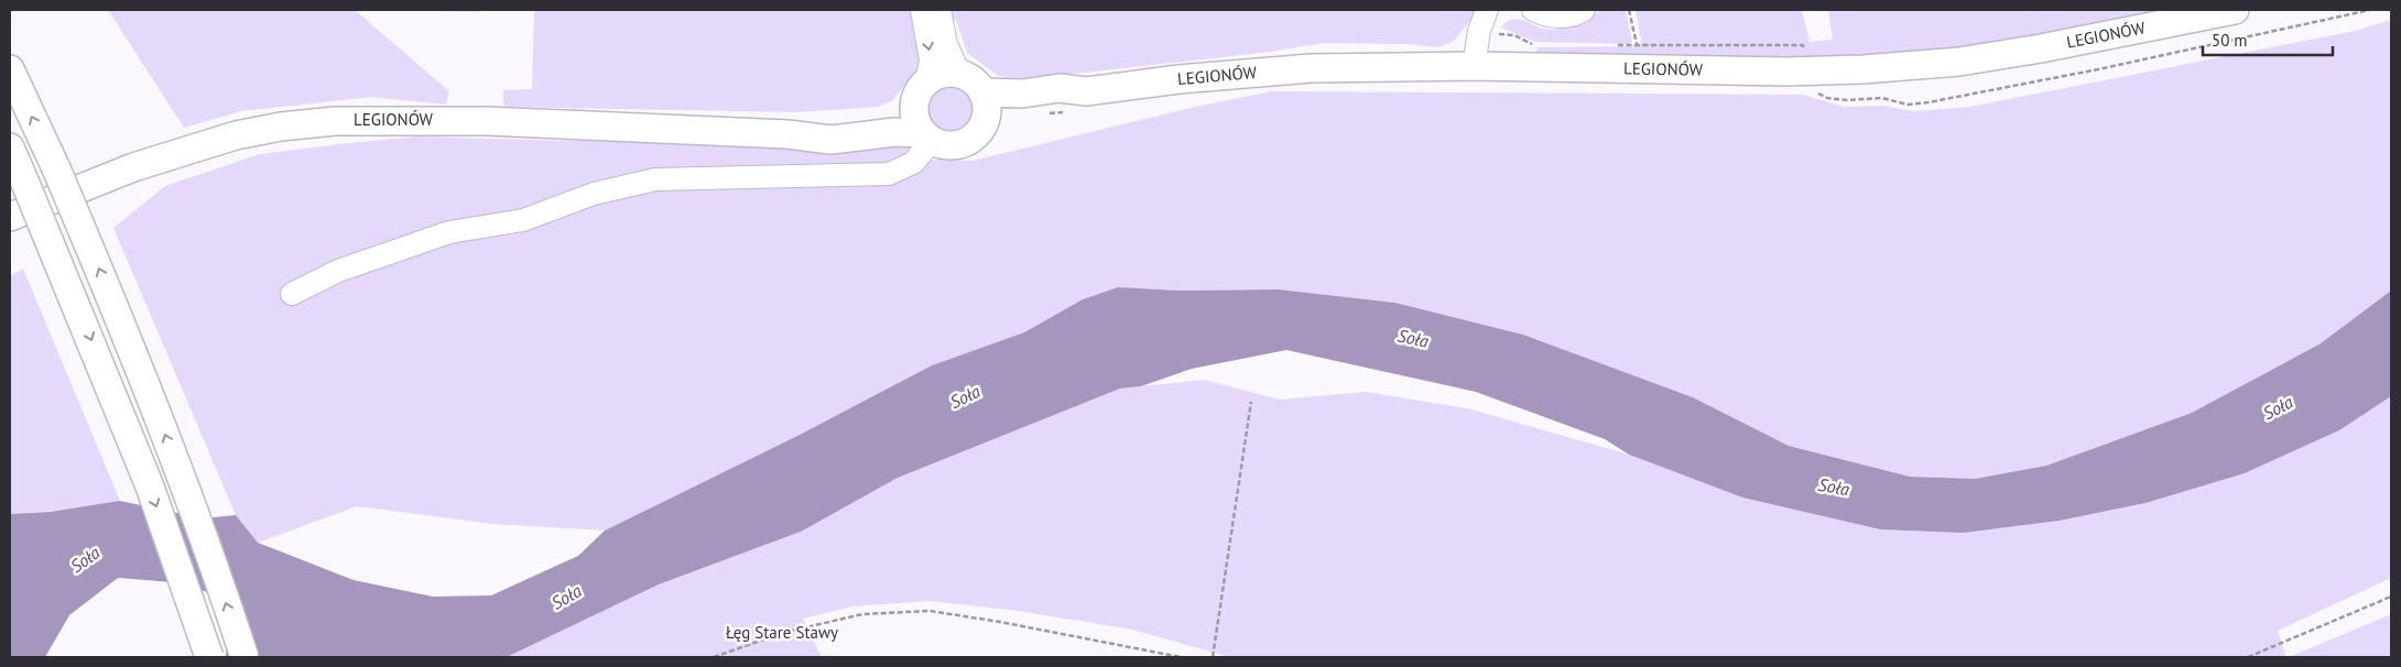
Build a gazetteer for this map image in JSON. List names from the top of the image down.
{
  "streets": {
    "main road": ["LEGIONÓW"]
  },
  "water": ["Soła"],
  "parks": ["Łęg Stare Stawy"],
  "scale_bar": "50 m"
}
